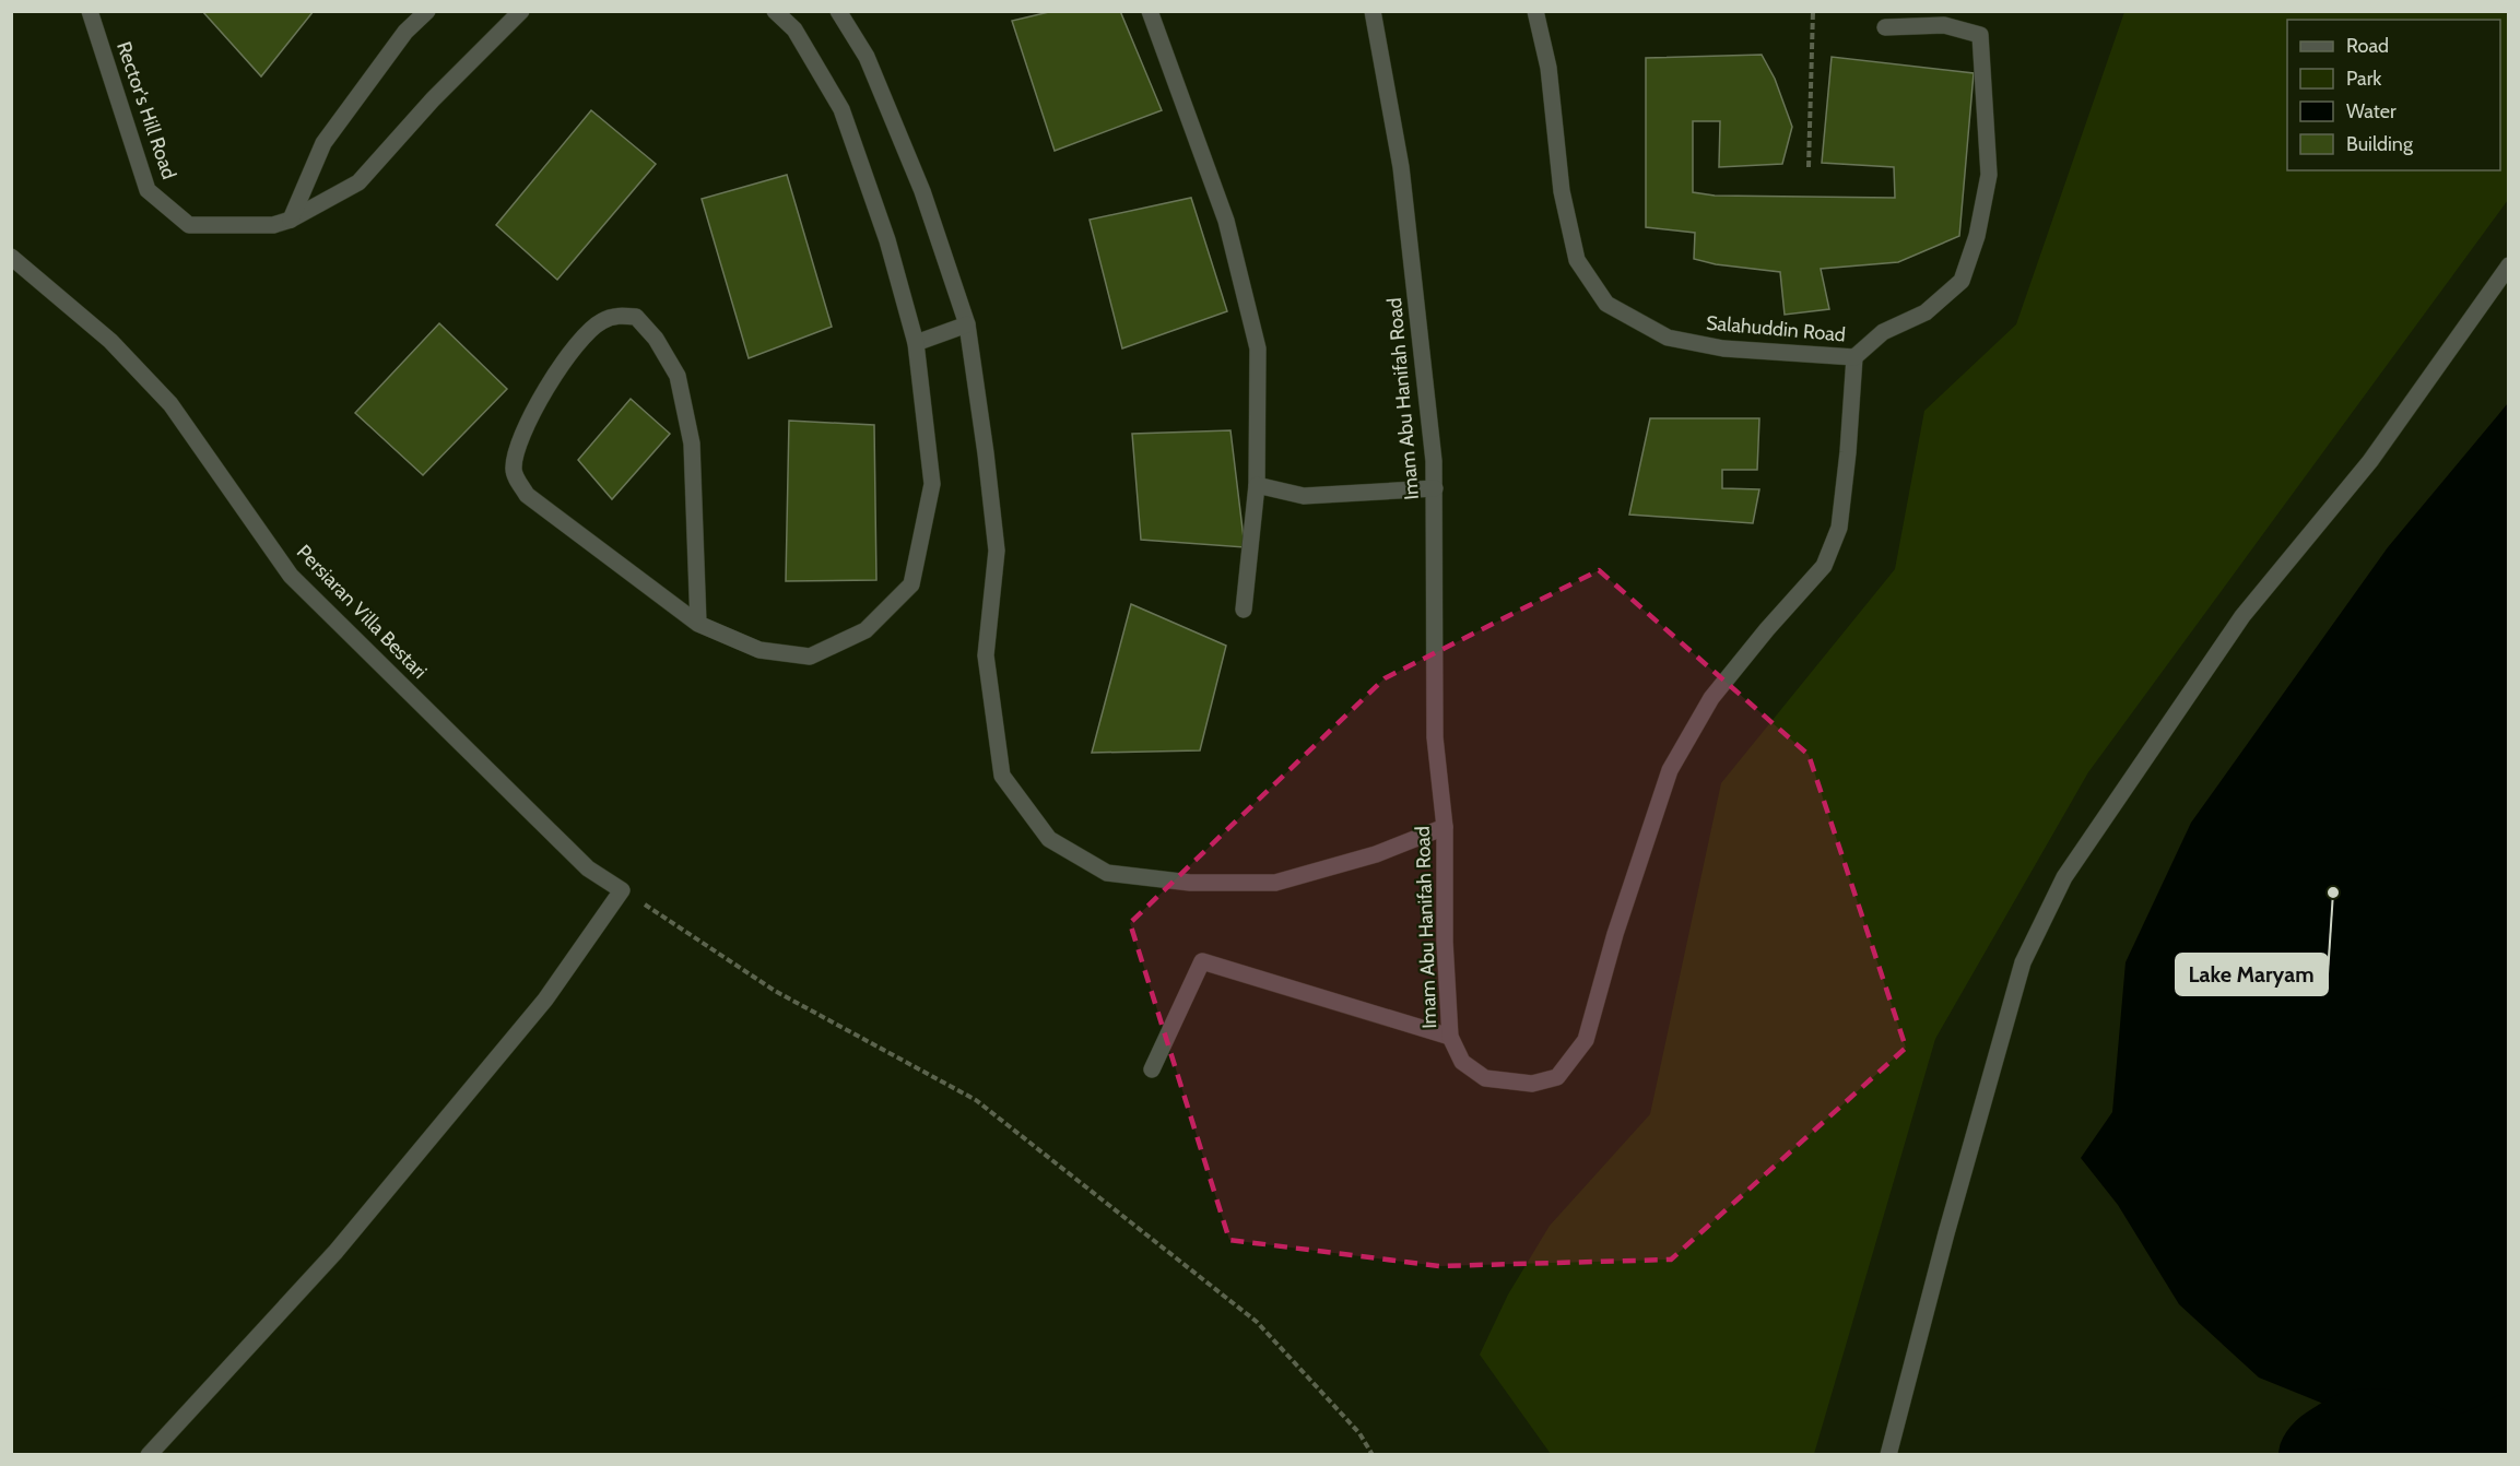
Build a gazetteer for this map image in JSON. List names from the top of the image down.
{
  "streets": {
    "street": [
      "Rector's Hill Road",
      "Salahuddin Road",
      "Imam Abu Hanifah Road",
      "Persiaran Villa Bestari"
    ]
  },
  "crossings": [
    ["Salahuddin Road", "Imam Abu Hanifah Road"]
  ],
  "places": ["Lake Maryam"],
  "legend": [
    "Road",
    "Park",
    "Water",
    "Building"
  ]
}
